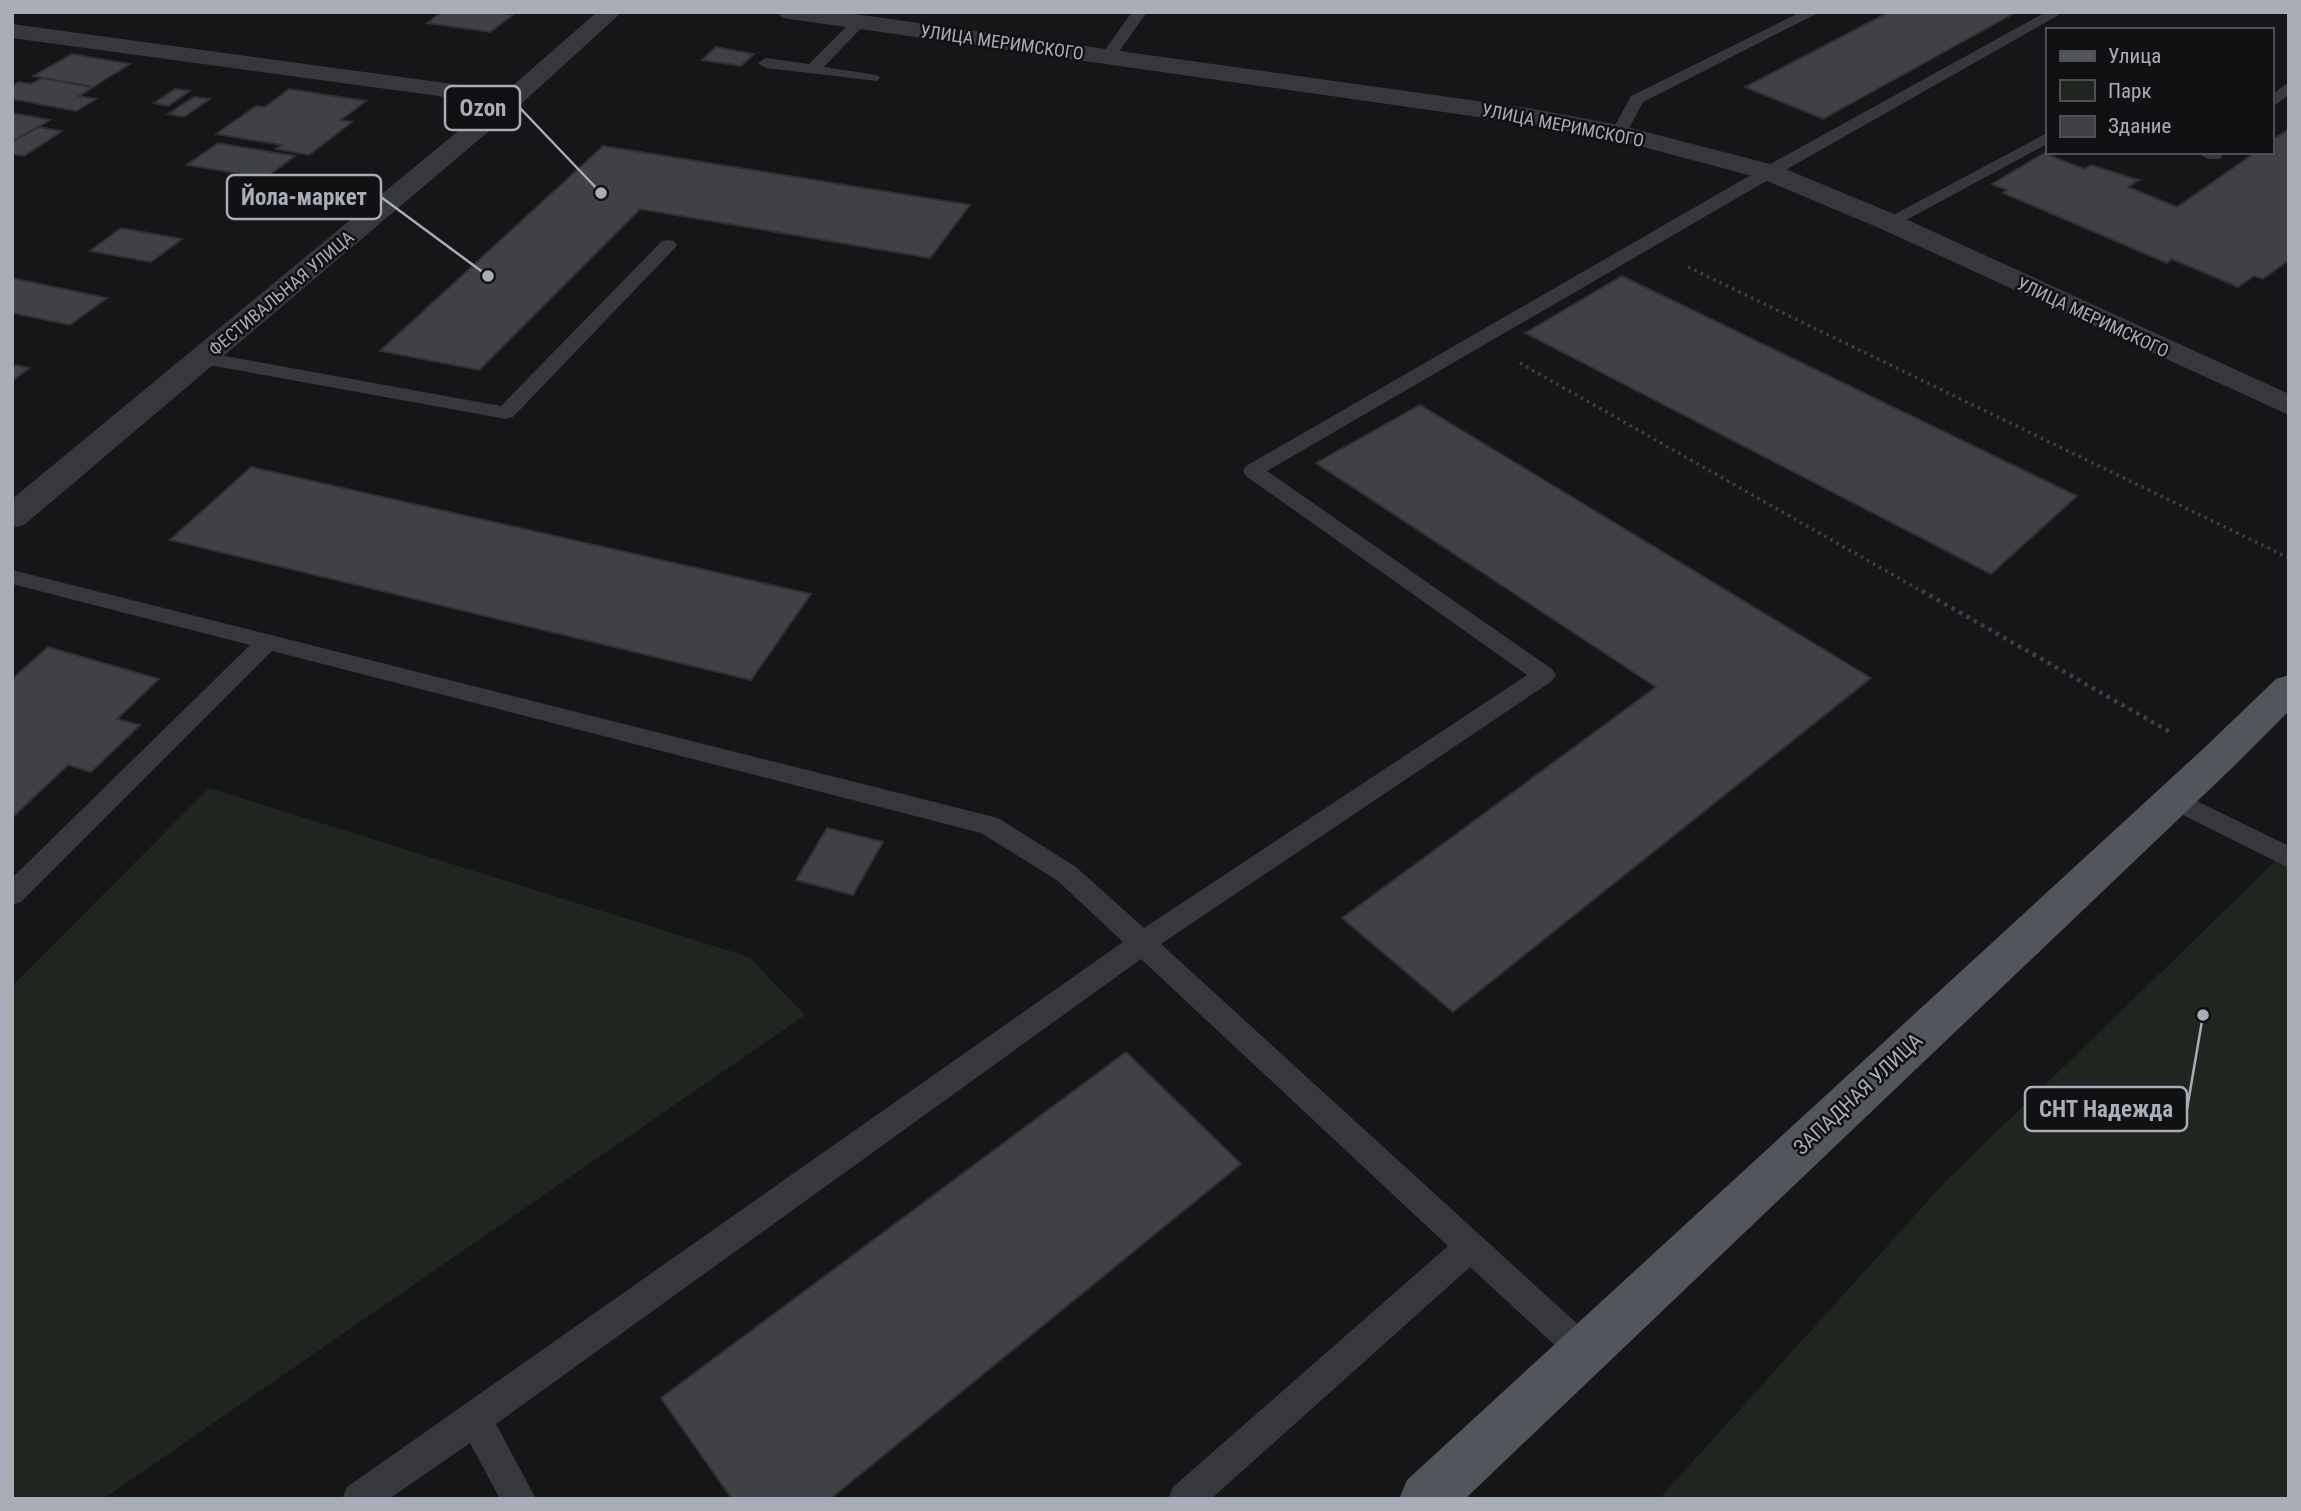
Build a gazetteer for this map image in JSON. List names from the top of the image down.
{
  "streets": {
    "main road": ["ЗАПАДНАЯ УЛИЦА"],
    "street": ["УЛИЦА МЕРИМСКОГО", "ФЕСТИВАЛЬНАЯ УЛИЦА"]
  },
  "places": ["Ozon", "Йола-маркет", "СНТ Надежда"],
  "legend": ["Улица", "Парк", "Здание"]
}
